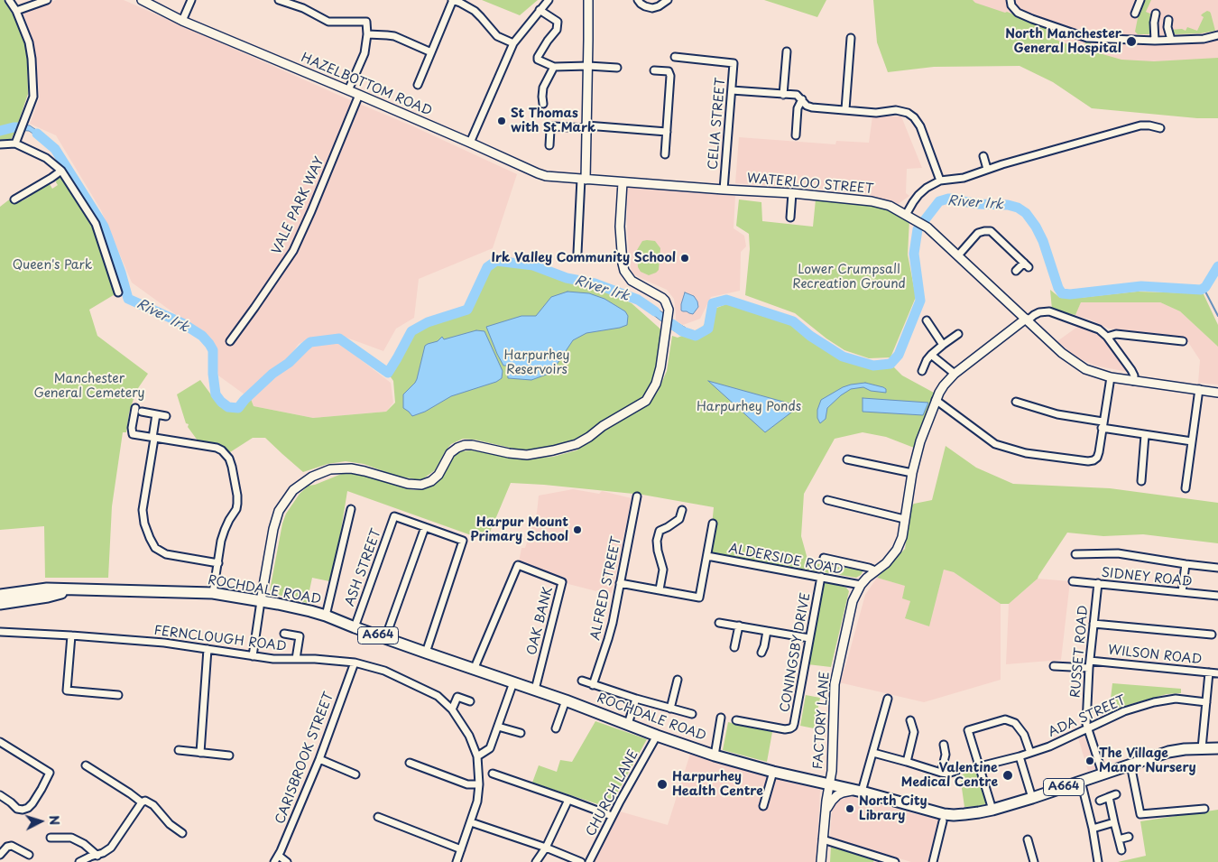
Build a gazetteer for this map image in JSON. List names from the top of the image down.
{
  "streets": {
    "main road": ["ROCHDALE ROAD", "A664"],
    "street": [
      "HAZELBOTTOM ROAD",
      "CELIA STREET",
      "WATERLOO STREET",
      "VALE PARK WAY",
      "ALDERSIDE ROAD",
      "ASH STREET",
      "SIDNEY ROAD",
      "ALFRED STREET",
      "OAK BANK",
      "FERNCLOUGH ROAD",
      "RUSSET ROAD",
      "CONINGSBY DRIVE",
      "WILSON ROAD",
      "ADA STREET",
      "FACTORY LANE",
      "CARISBROOK STREET",
      "CHURCH LANE"
    ]
  },
  "crossings": [
    ["HAZELBOTTOM ROAD", "WATERLOO STREET"],
    ["HAZELBOTTOM ROAD", "VALE PARK WAY"],
    ["CELIA STREET", "WATERLOO STREET"],
    ["WATERLOO STREET", "FACTORY LANE"],
    ["ALDERSIDE ROAD", "CONINGSBY DRIVE"],
    ["ALDERSIDE ROAD", "FACTORY LANE"],
    ["ASH STREET", "ROCHDALE ROAD"],
    ["SIDNEY ROAD", "RUSSET ROAD"],
    ["ROCHDALE ROAD", "OAK BANK"],
    ["ROCHDALE ROAD", "RUSSET ROAD"],
    ["ROCHDALE ROAD", "FACTORY LANE"],
    ["ROCHDALE ROAD", "CHURCH LANE"],
    ["FERNCLOUGH ROAD", "CARISBROOK STREET"],
    ["RUSSET ROAD", "WILSON ROAD"],
    ["RUSSET ROAD", "ADA STREET"]
  ],
  "water": ["River Irk"],
  "parks": [
    "Queen's Park",
    "Lower Crumpsall Recreation Ground",
    "Harpurhey Reservoirs",
    "Manchester General Cemetery",
    "Harpurhey Ponds"
  ],
  "places": [
    "North Manchester General Hospital",
    "St Thomas with St Mark",
    "Irk Valley Community School",
    "Harpur Mount Primary School",
    "The Village Manor Nursery",
    "Valentine Medical Centre",
    "Harpurhey Health Centre",
    "North City Library"
  ],
  "north": "right"
}
